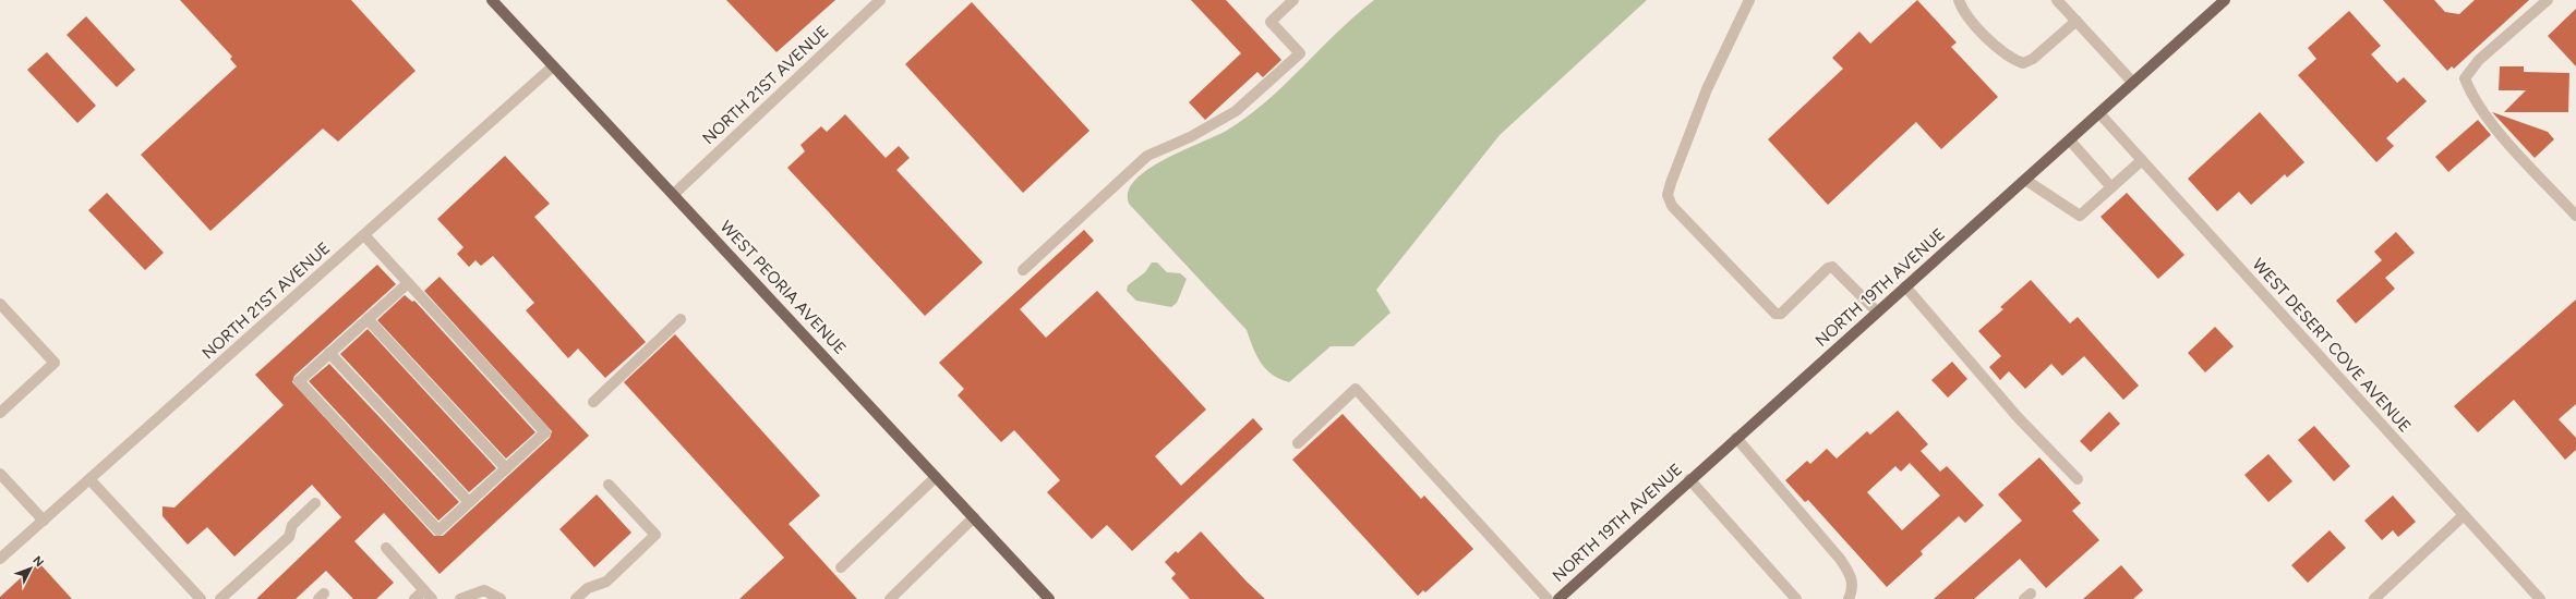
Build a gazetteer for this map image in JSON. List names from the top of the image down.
{
  "streets": {
    "main road": ["WEST PEORIA AVENUE", "NORTH 19TH AVENUE"],
    "street": ["NORTH 21ST AVENUE", "WEST DESERT COVE AVENUE"]
  },
  "crossings": [
    ["NORTH 21ST AVENUE", "WEST PEORIA AVENUE"],
    ["NORTH 19TH AVENUE", "WEST DESERT COVE AVENUE"]
  ],
  "north": "top right"
}
